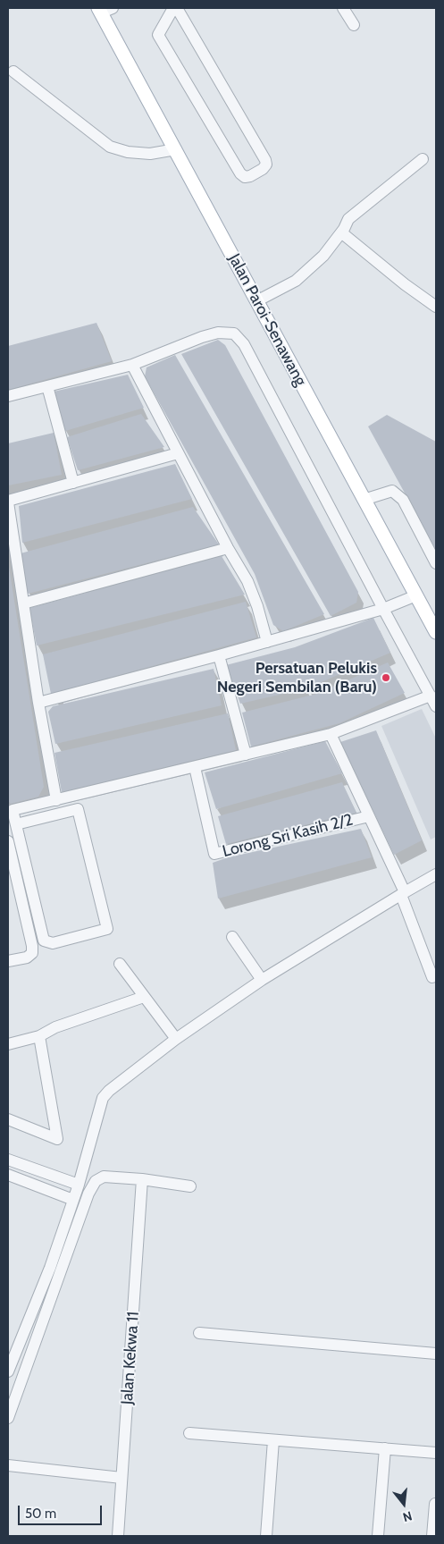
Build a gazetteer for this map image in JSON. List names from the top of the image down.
{
  "streets": {
    "main road": ["Jalan Paroi-Senawang"],
    "street": ["Lorong Sri Kasih 2/2", "Jalan Kekwa 11"]
  },
  "places": ["Persatuan Pelukis Negeri Sembilan (Baru)"],
  "scale_bar": "50 m",
  "north": "bottom"
}
